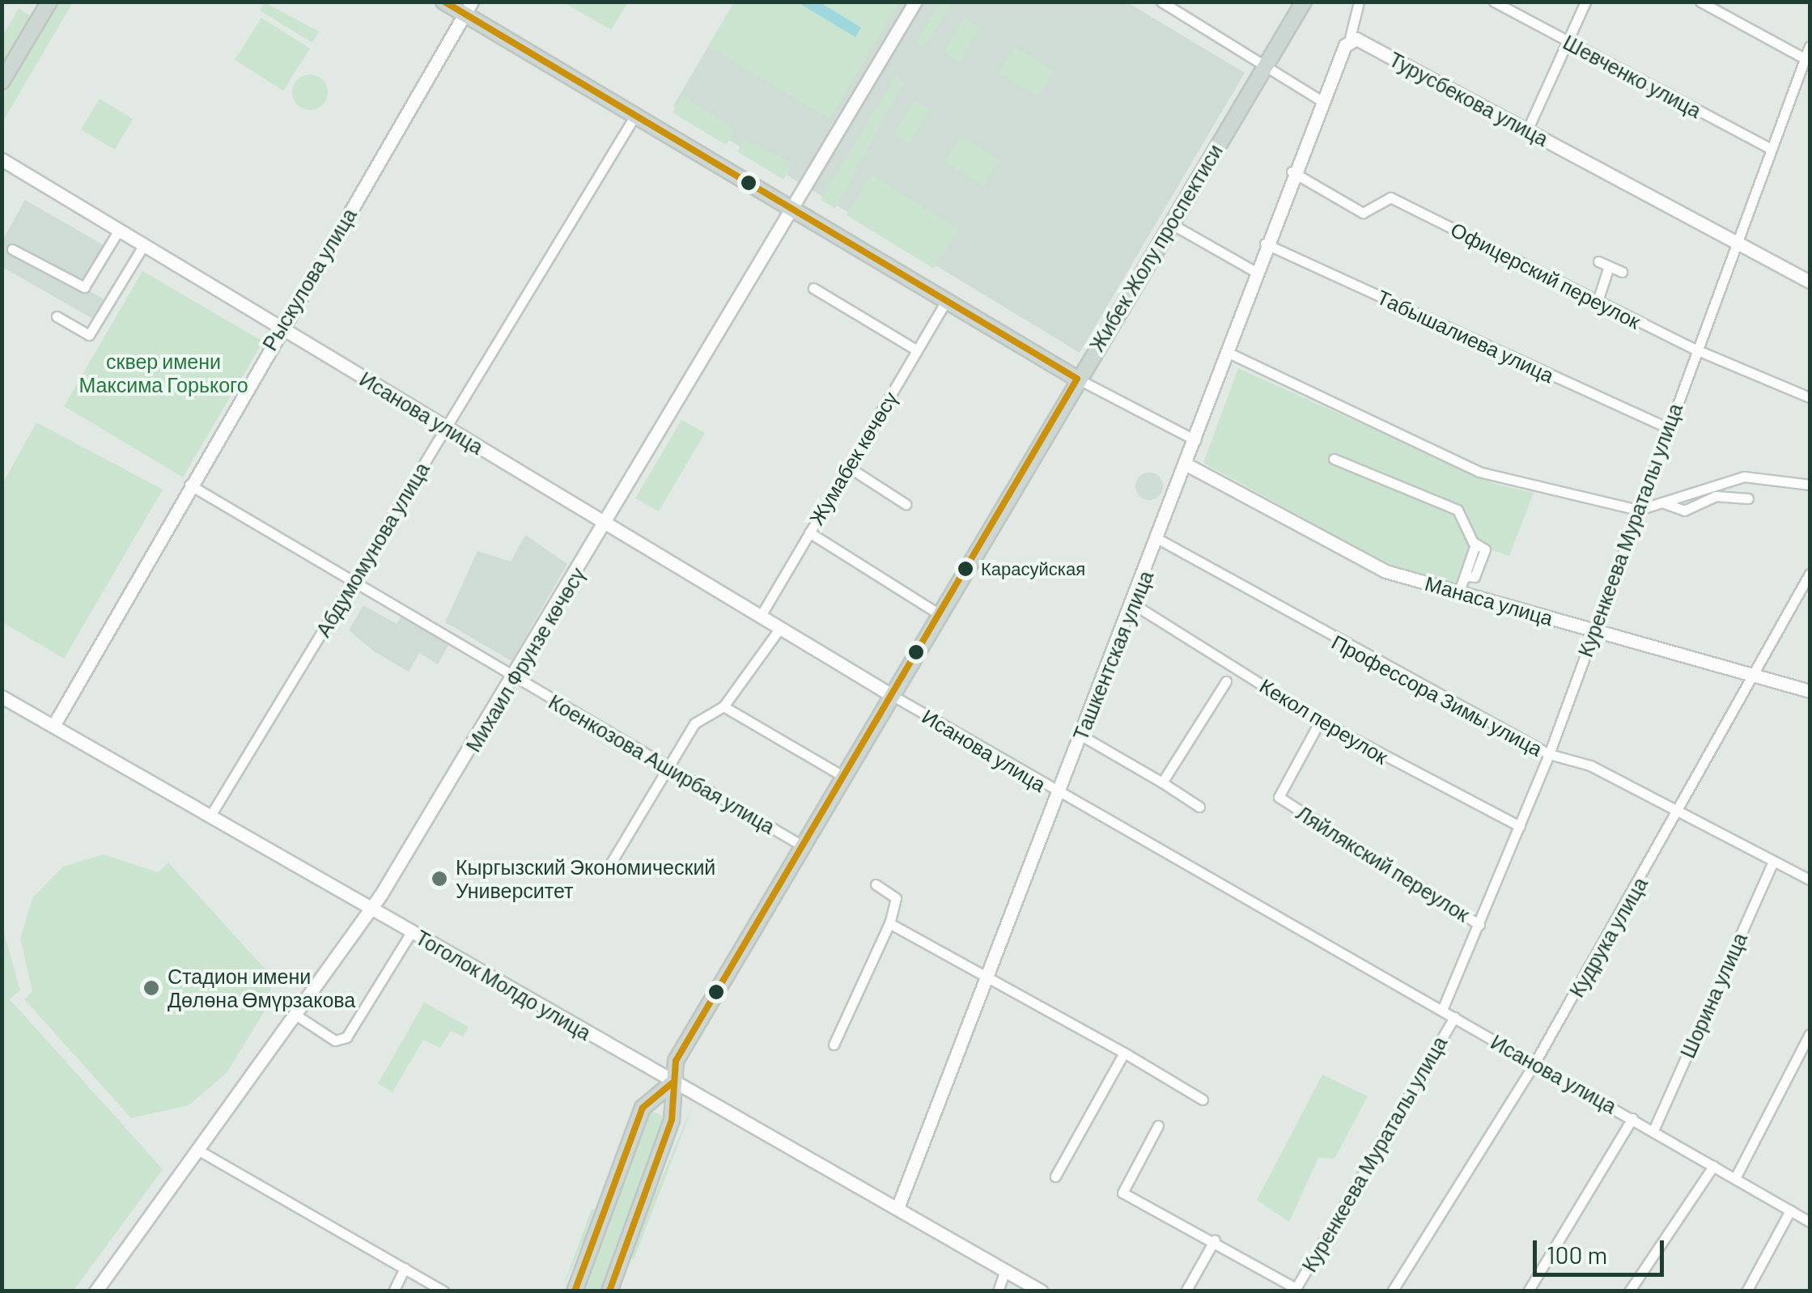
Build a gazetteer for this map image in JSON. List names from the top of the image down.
{
  "streets": {
    "main road": ["Жибек Жолу проспектиси"],
    "street": [
      "Шевченко улица",
      "Турусбекова улица",
      "Офицерский переулок",
      "Рыскулова улица",
      "Табышалиева улица",
      "Исанова улица",
      "Жумабек көчөсү",
      "Куренкеева Мураталы улица",
      "Абдумомунова улица",
      "Манаса улица",
      "Ташкентская улица",
      "Михаил Фрунзе көчөсү",
      "Профессора Зимы улица",
      "Кекол переулок",
      "Коенкозова Аширбая улица",
      "Ляйлякский переулок",
      "Кудрука улица",
      "Тоголок Молдо улица",
      "Шорина улица"
    ]
  },
  "crossings": [
    ["Шевченко улица", "Куренкеева Мураталы улица"],
    ["Турусбекова улица", "Куренкеева Мураталы улица"],
    ["Жибек Жолу проспектиси", "Исанова улица"],
    ["Жибек Жолу проспектиси", "Коенкозова Аширбая улица"],
    ["Жибек Жолу проспектиси", "Тоголок Молдо улица"],
    ["Офицерский переулок", "Куренкеева Мураталы улица"],
    ["Офицерский переулок", "Ташкентская улица"],
    ["Рыскулова улица", "Исанова улица"],
    ["Рыскулова улица", "Коенкозова Аширбая улица"],
    ["Рыскулова улица", "Тоголок Молдо улица"],
    ["Табышалиева улица", "Куренкеева Мураталы улица"],
    ["Табышалиева улица", "Ташкентская улица"],
    ["Исанова улица", "Жумабек көчөсү"],
    ["Исанова улица", "Куренкеева Мураталы улица"],
    ["Исанова улица", "Абдумомунова улица"],
    ["Исанова улица", "Ташкентская улица"],
    ["Исанова улица", "Михаил Фрунзе көчөсү"],
    ["Исанова улица", "Кудрука улица"],
    ["Исанова улица", "Шорина улица"],
    ["Куренкеева Мураталы улица", "Манаса улица"],
    ["Куренкеева Мураталы улица", "Профессора Зимы улица"],
    ["Куренкеева Мураталы улица", "Кекол переулок"],
    ["Куренкеева Мураталы улица", "Ляйлякский переулок"],
    ["Абдумомунова улица", "Коенкозова Аширбая улица"],
    ["Абдумомунова улица", "Тоголок Молдо улица"],
    ["Манаса улица", "Ташкентская улица"],
    ["Манаса улица", "Кудрука улица"],
    ["Ташкентская улица", "Профессора Зимы улица"],
    ["Ташкентская улица", "Кекол переулок"],
    ["Ташкентская улица", "Тоголок Молдо улица"],
    ["Михаил Фрунзе көчөсү", "Коенкозова Аширбая улица"],
    ["Михаил Фрунзе көчөсү", "Тоголок Молдо улица"],
    ["Профессора Зимы улица", "Кудрука улица"],
    ["Профессора Зимы улица", "Шорина улица"],
    ["Кекол переулок", "Ляйлякский переулок"]
  ],
  "parks": ["сквер имени Максима Горького"],
  "places": ["Карасуйская", "Кыргызский Экономический Университет", "Стадион имени Дөлөна Өмүрзакова"],
  "scale_bar": "100 m"
}
